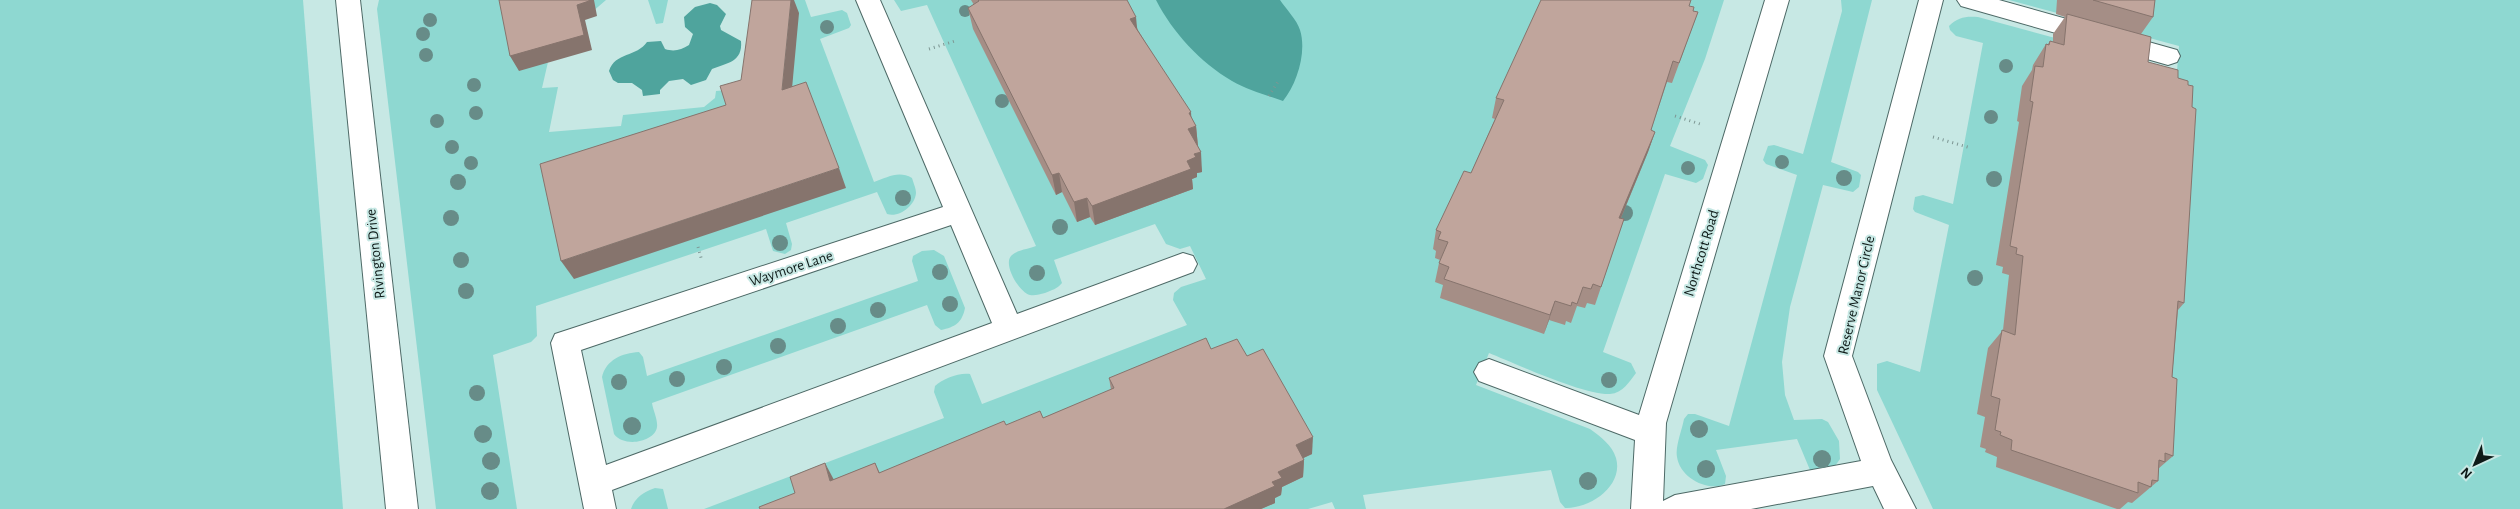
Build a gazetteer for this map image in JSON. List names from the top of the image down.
{
  "streets": {
    "street": [
      "Northcott Road",
      "Rivington Drive",
      "Waymore Lane",
      "Reserve Manor Circle"
    ]
  },
  "north": "bottom left"
}
